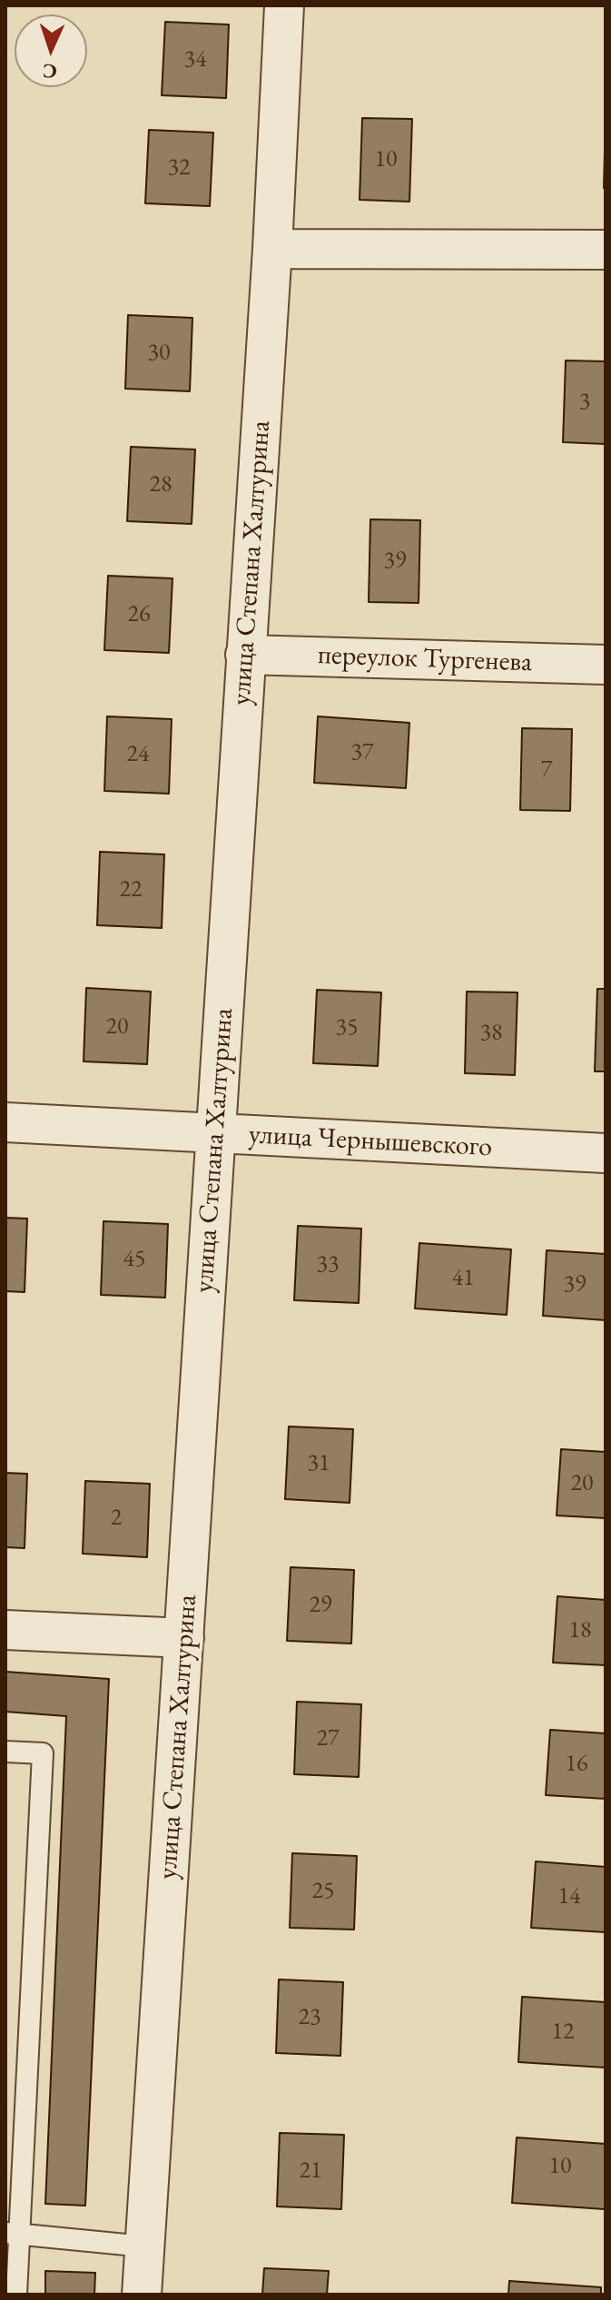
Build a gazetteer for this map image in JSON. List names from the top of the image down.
{
  "streets": {
    "street": ["улица Степана Халтурина", "переулок Тургенева", "улица Чернышевского"]
  },
  "crossings": [
    ["улица Степана Халтурина", "переулок Тургенева"],
    ["улица Степана Халтурина", "улица Чернышевского"]
  ],
  "house_numbers": [
    "34",
    "10",
    "32",
    "30",
    "3",
    "28",
    "39",
    "26",
    "37",
    "24",
    "7",
    "22",
    "20",
    "35",
    "38",
    "45",
    "33",
    "41",
    "39",
    "31",
    "20",
    "2",
    "29",
    "18",
    "27",
    "16",
    "25",
    "14",
    "23",
    "12",
    "10",
    "21"
  ],
  "north": "bottom"
}
